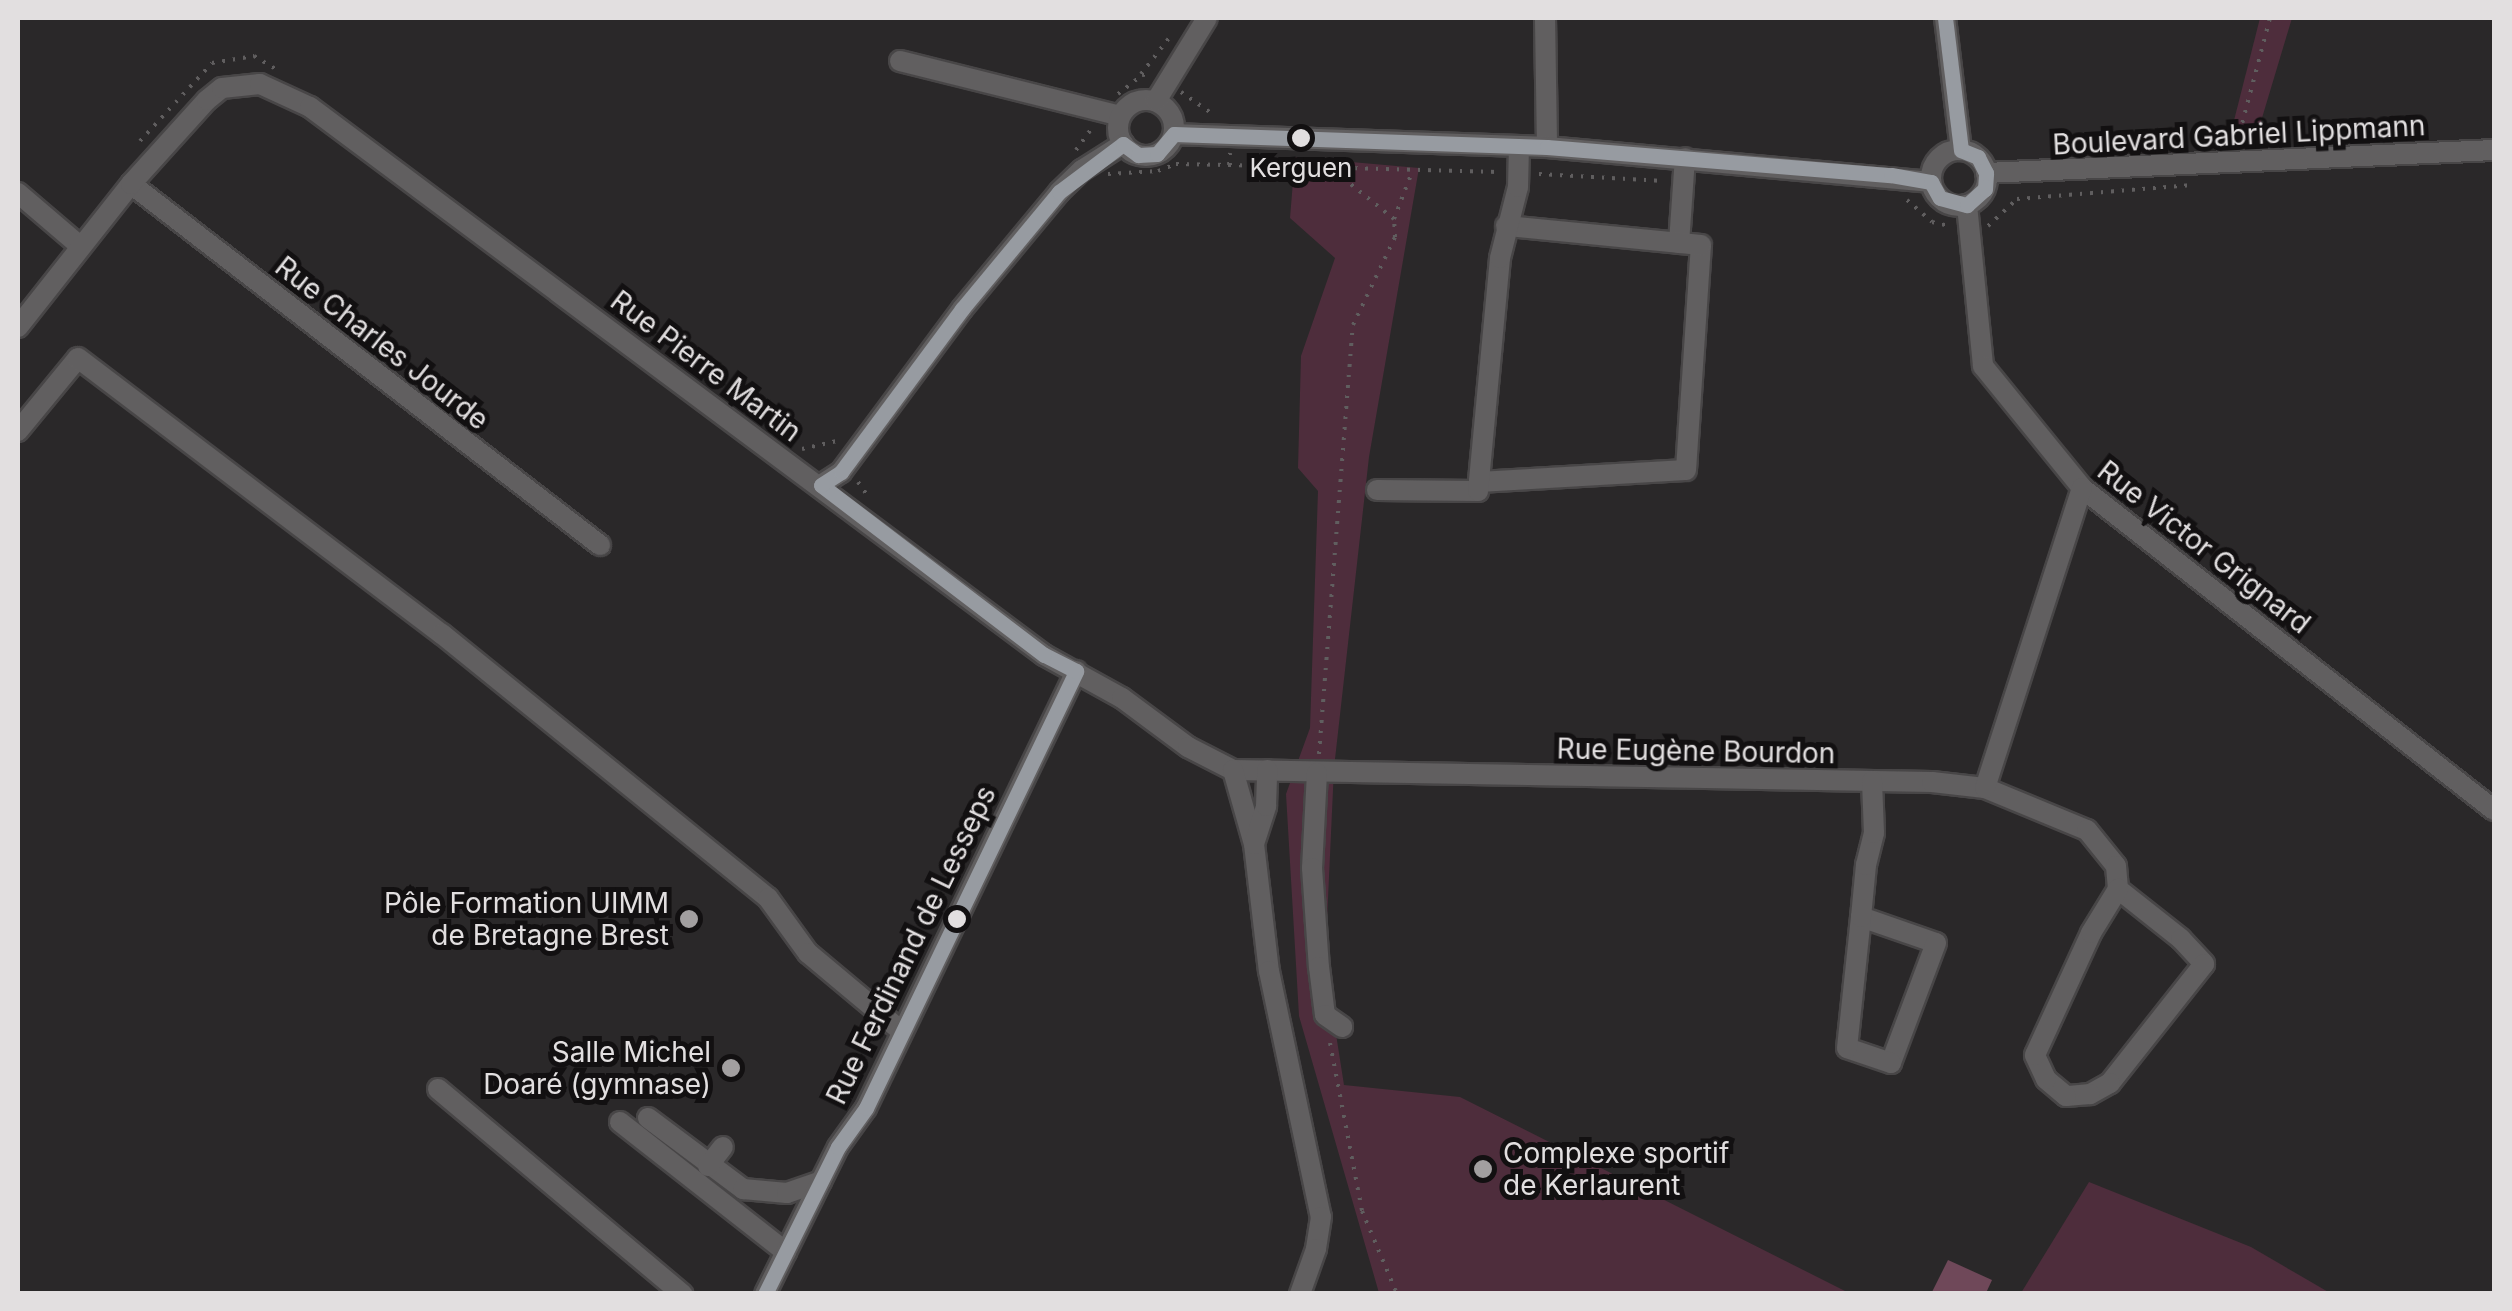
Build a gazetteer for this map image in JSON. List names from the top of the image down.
{
  "streets": {
    "street": [
      "Boulevard Gabriel Lippmann",
      "Rue Charles Jourde",
      "Rue Pierre Martin",
      "Rue Victor Grignard",
      "Rue Eugène Bourdon",
      "Rue Ferdinand de Lesseps"
    ]
  },
  "crossings": [
    ["Boulevard Gabriel Lippmann", "Rue Victor Grignard"],
    ["Rue Charles Jourde", "Rue Pierre Martin"],
    ["Rue Pierre Martin", "Rue Eugène Bourdon"],
    ["Rue Pierre Martin", "Rue Ferdinand de Lesseps"]
  ],
  "places": [
    "Kerguen",
    "Pôle Formation UIMM de Bretagne Brest",
    "Salle Michel Doaré (gymnase)",
    "Complexe sportif de Kerlaurent"
  ]
}
